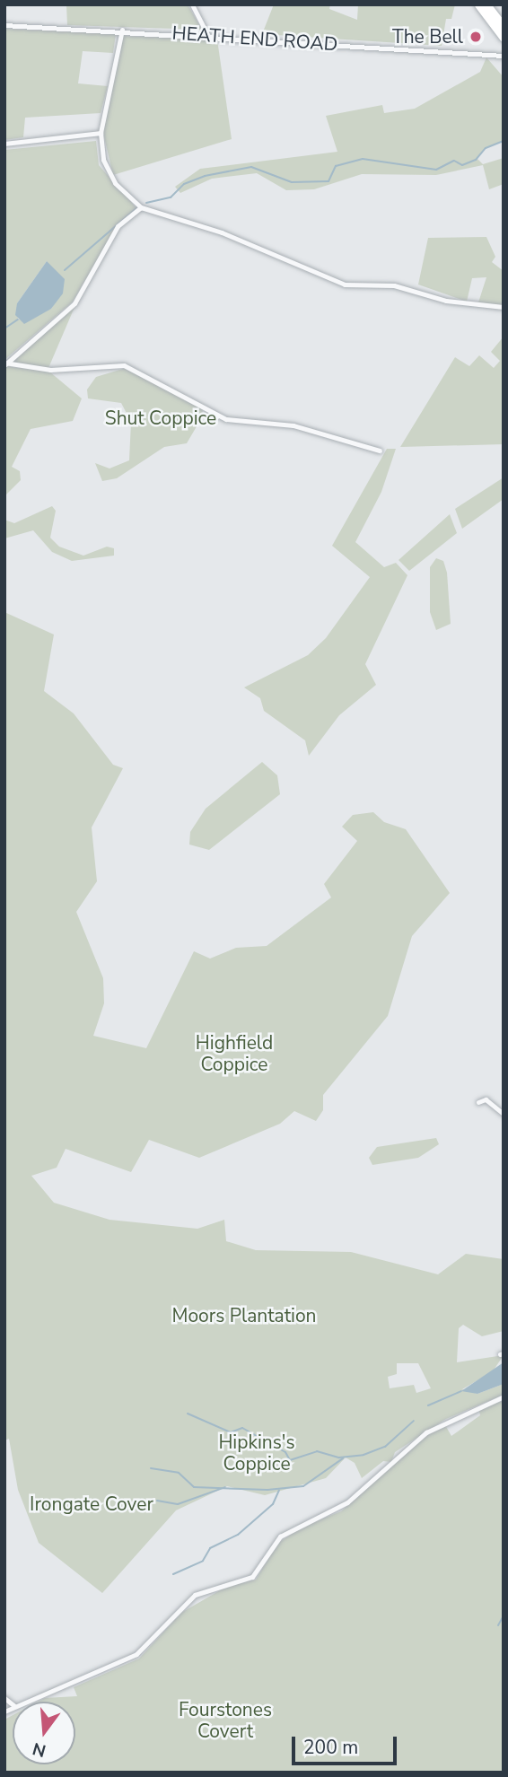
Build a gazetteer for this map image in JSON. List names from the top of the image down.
{
  "streets": {
    "street": ["HEATH END ROAD"]
  },
  "parks": [
    "Shut Coppice",
    "Highfield Coppice",
    "Moors Plantation",
    "Hipkins's Coppice",
    "Irongate Cover",
    "Fourstones Covert"
  ],
  "places": ["The Bell"],
  "scale_bar": "200 m",
  "north": "bottom"
}
